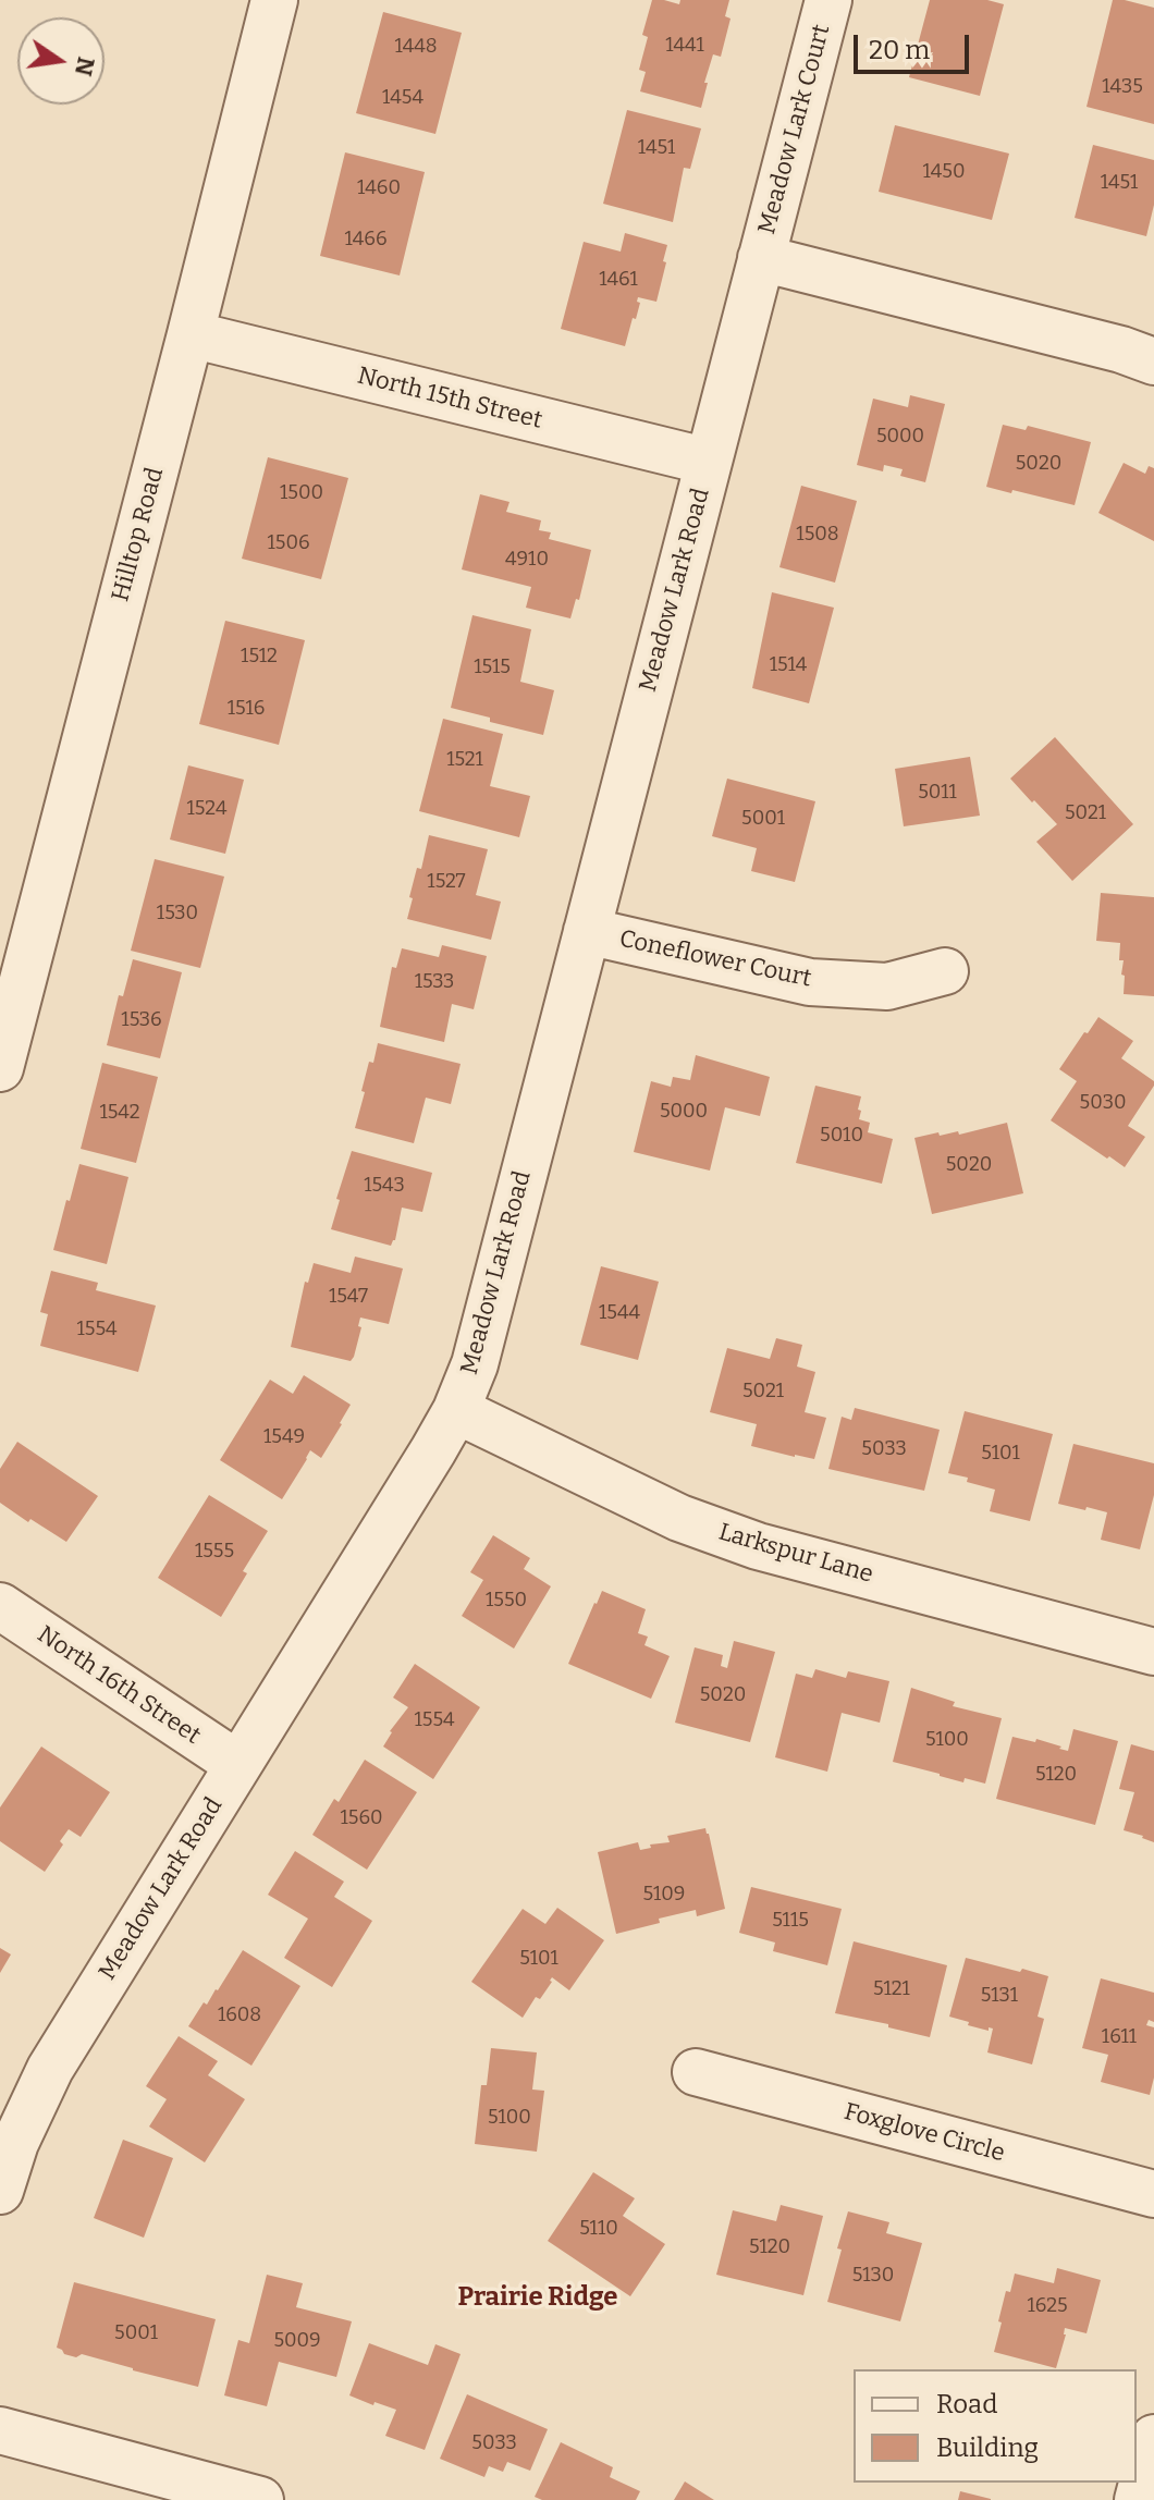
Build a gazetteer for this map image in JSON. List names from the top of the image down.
{
  "streets": {
    "street": [
      "Meadow Lark Court",
      "North 15th Street",
      "Hilltop Road",
      "Meadow Lark Road",
      "Coneflower Court",
      "Larkspur Lane",
      "North 16th Street",
      "Foxglove Circle"
    ]
  },
  "crossings": [
    ["Meadow Lark Court", "Meadow Lark Road"],
    ["North 15th Street", "Hilltop Road"],
    ["North 15th Street", "Meadow Lark Road"],
    ["Meadow Lark Road", "Coneflower Court"],
    ["Meadow Lark Road", "Larkspur Lane"],
    ["Meadow Lark Road", "North 16th Street"]
  ],
  "districts": ["Prairie Ridge"],
  "house_numbers": [
    "1441",
    "1448",
    "1435",
    "1454",
    "1451",
    "1450",
    "1451",
    "1460",
    "1466",
    "1461",
    "5000",
    "5020",
    "1500",
    "1508",
    "1506",
    "4910",
    "1512",
    "1514",
    "1515",
    "1516",
    "1521",
    "5011",
    "1524",
    "5021",
    "5001",
    "1527",
    "1530",
    "1533",
    "1536",
    "5030",
    "5000",
    "1542",
    "5010",
    "5020",
    "1543",
    "1547",
    "1544",
    "1554",
    "5021",
    "1549",
    "5033",
    "5101",
    "1555",
    "1550",
    "5020",
    "1554",
    "5100",
    "5120",
    "1560",
    "5109",
    "5115",
    "5101",
    "5121",
    "5131",
    "1608",
    "1611",
    "5100",
    "5110",
    "5120",
    "5130",
    "1625",
    "5001",
    "5009",
    "5033"
  ],
  "legend": ["Road", "Building"],
  "scale_bar": "20 m",
  "north": "right"
}
